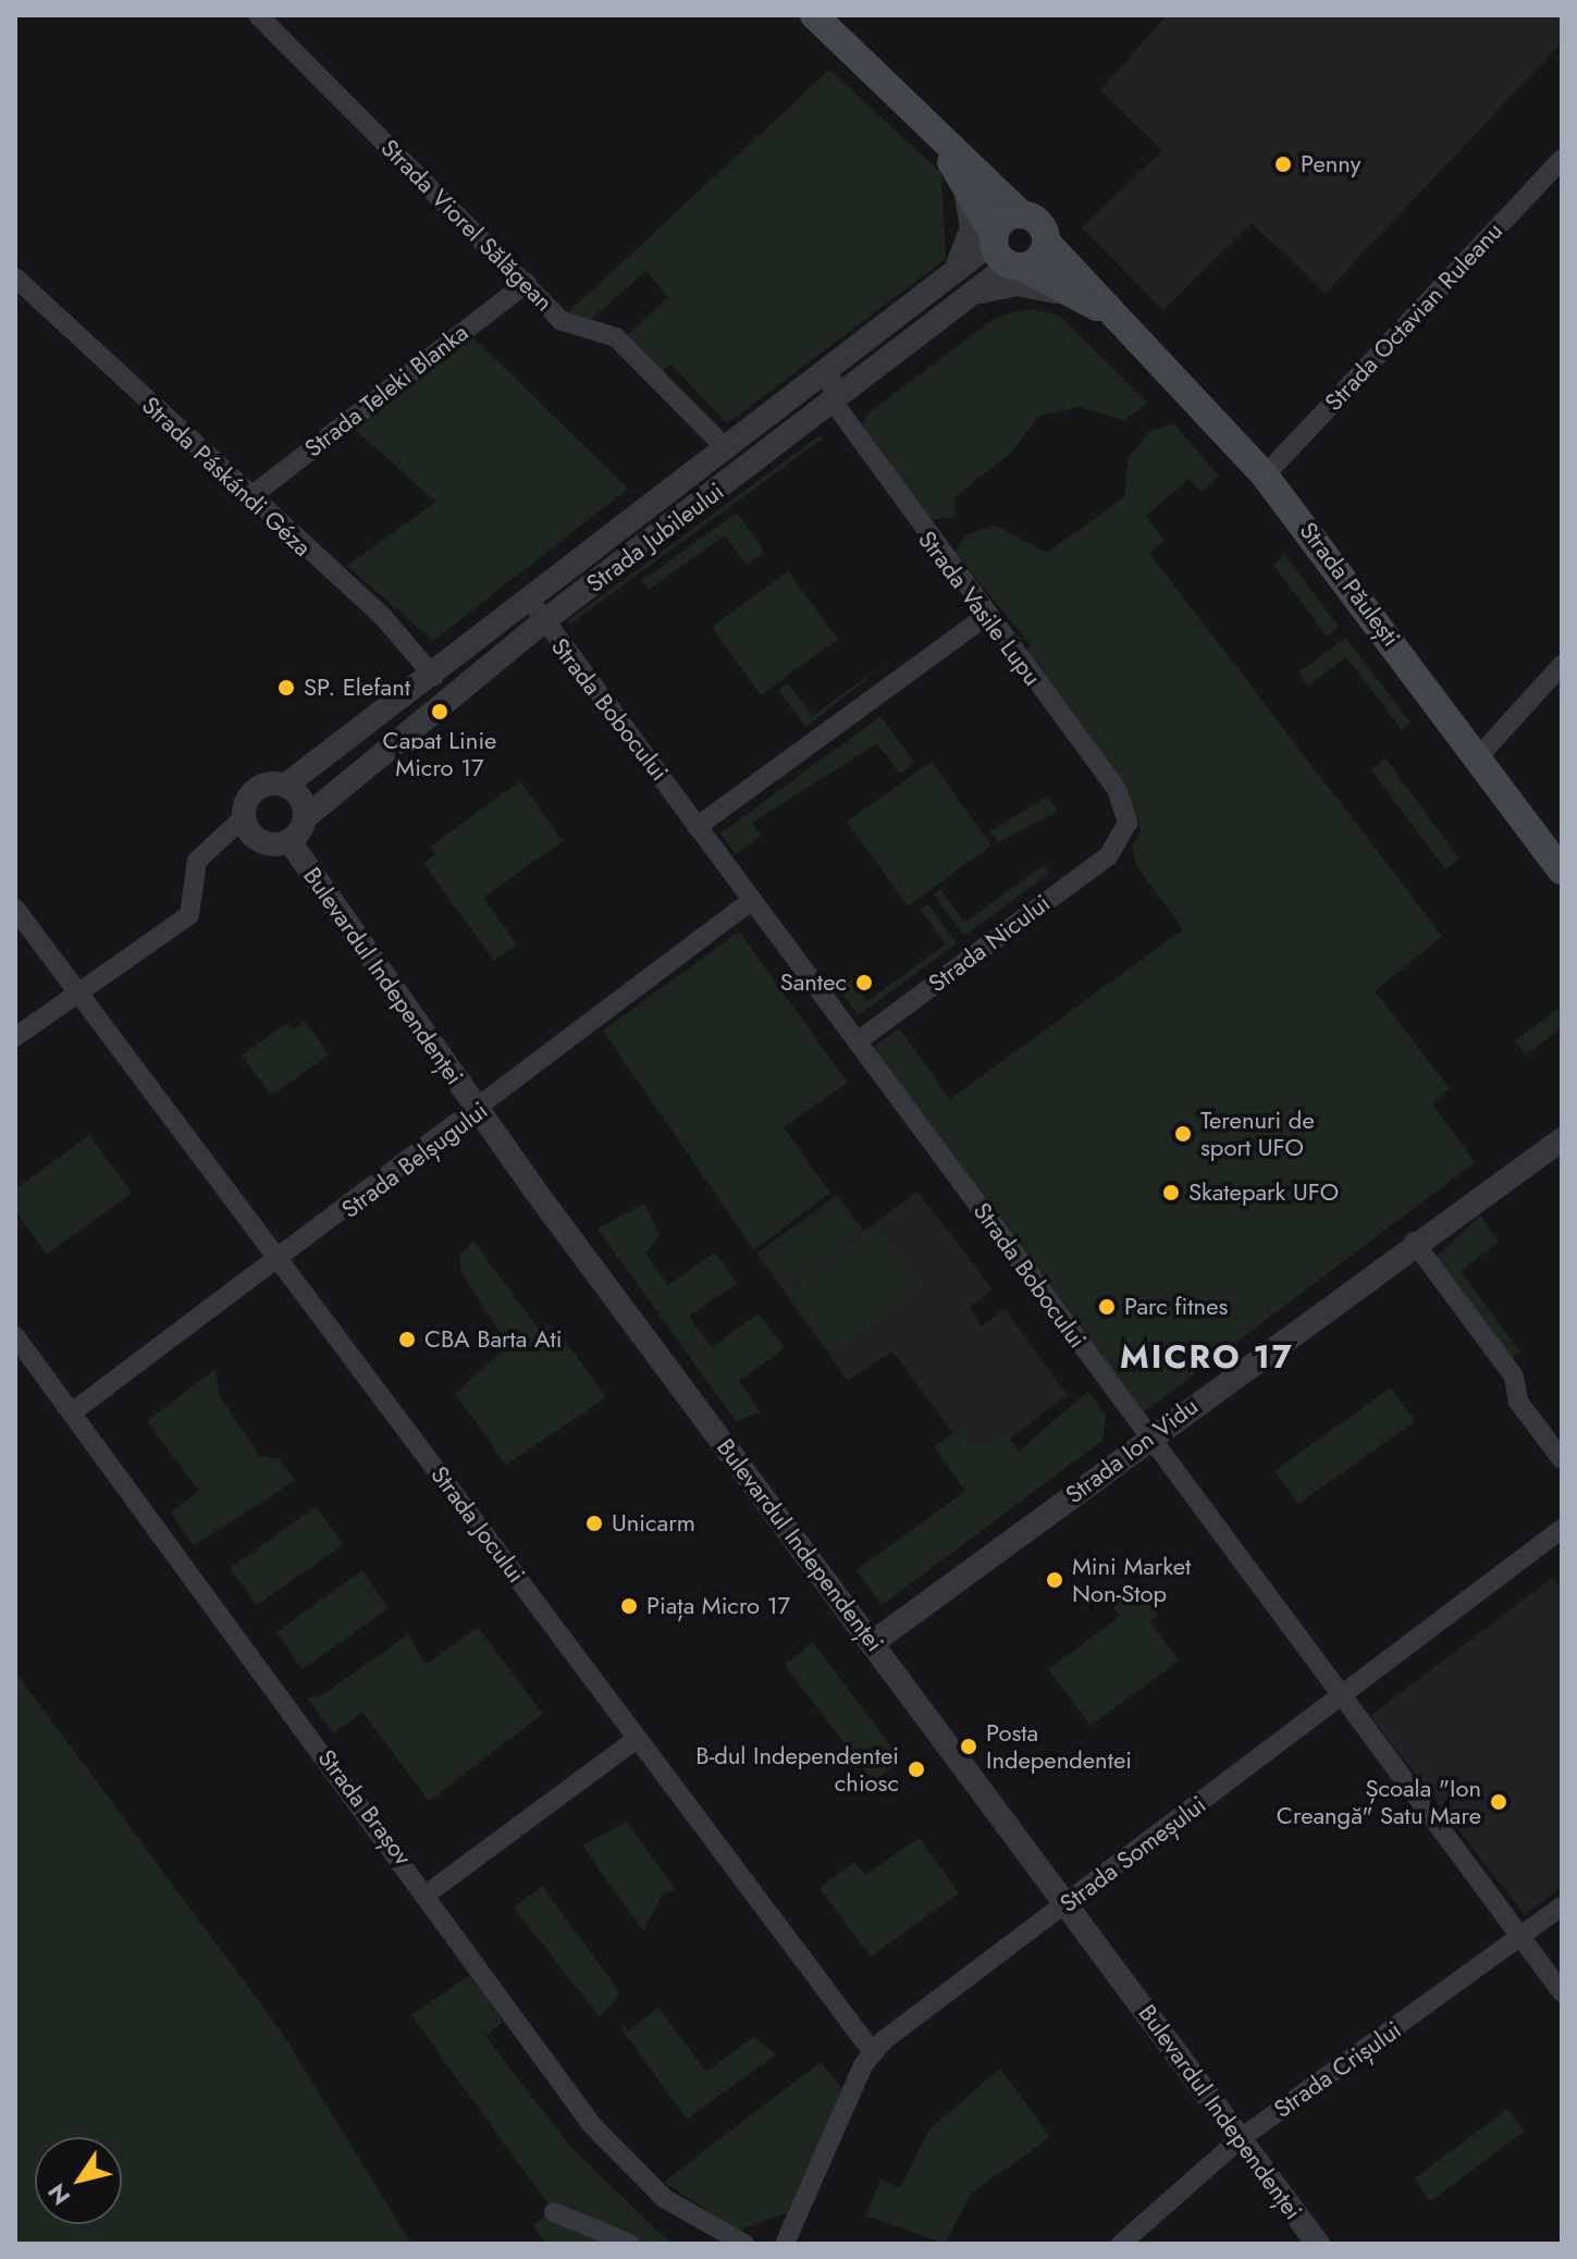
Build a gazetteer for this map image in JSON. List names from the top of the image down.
{
  "streets": {
    "main road": ["Strada Păulești"],
    "street": [
      "Strada Viorel Sălăgean",
      "Strada Octavian Ruleanu",
      "Strada Teleki Blanka",
      "Strada Páskándi Géza",
      "Strada Jubileului",
      "Strada Vasile Lupu",
      "Strada Bobocului",
      "Strada Nicului",
      "Bulevardul Independenței",
      "Strada Belșugului",
      "Strada Ion Vidu",
      "Strada Jocului",
      "Strada Brașov",
      "Strada Someșului",
      "Strada Crișului"
    ]
  },
  "crossings": [
    ["Strada Viorel Sălăgean", "Strada Teleki Blanka"],
    ["Strada Viorel Sălăgean", "Strada Jubileului"],
    ["Strada Octavian Ruleanu", "Strada Păulești"],
    ["Strada Teleki Blanka", "Strada Páskándi Géza"],
    ["Strada Páskándi Géza", "Strada Jubileului"],
    ["Strada Jubileului", "Strada Păulești"],
    ["Strada Jubileului", "Strada Vasile Lupu"],
    ["Strada Jubileului", "Strada Bobocului"],
    ["Strada Jubileului", "Bulevardul Independenței"],
    ["Strada Vasile Lupu", "Strada Nicului"],
    ["Strada Bobocului", "Strada Nicului"],
    ["Strada Bobocului", "Strada Belșugului"],
    ["Strada Bobocului", "Strada Ion Vidu"],
    ["Strada Bobocului", "Strada Someșului"],
    ["Strada Bobocului", "Strada Crișului"],
    ["Bulevardul Independenței", "Strada Belșugului"],
    ["Bulevardul Independenței", "Strada Ion Vidu"],
    ["Bulevardul Independenței", "Strada Someșului"],
    ["Bulevardul Independenței", "Strada Crișului"],
    ["Strada Belșugului", "Strada Jocului"],
    ["Strada Belșugului", "Strada Brașov"],
    ["Strada Jocului", "Strada Someșului"]
  ],
  "districts": ["MICRO 17"],
  "places": [
    "Penny",
    "SP. Elefant",
    "Capat Linie Micro 17",
    "Santec",
    "Terenuri de sport UFO",
    "Skatepark UFO",
    "Parc fitnes",
    "CBA Barta Ati",
    "Unicarm",
    "Mini Market Non-Stop",
    "Piața Micro 17",
    "Posta Independentei",
    "B-dul Independentei chiosc",
    "Școala \"Ion Creangă\" Satu Mare"
  ],
  "north": "bottom left"
}
